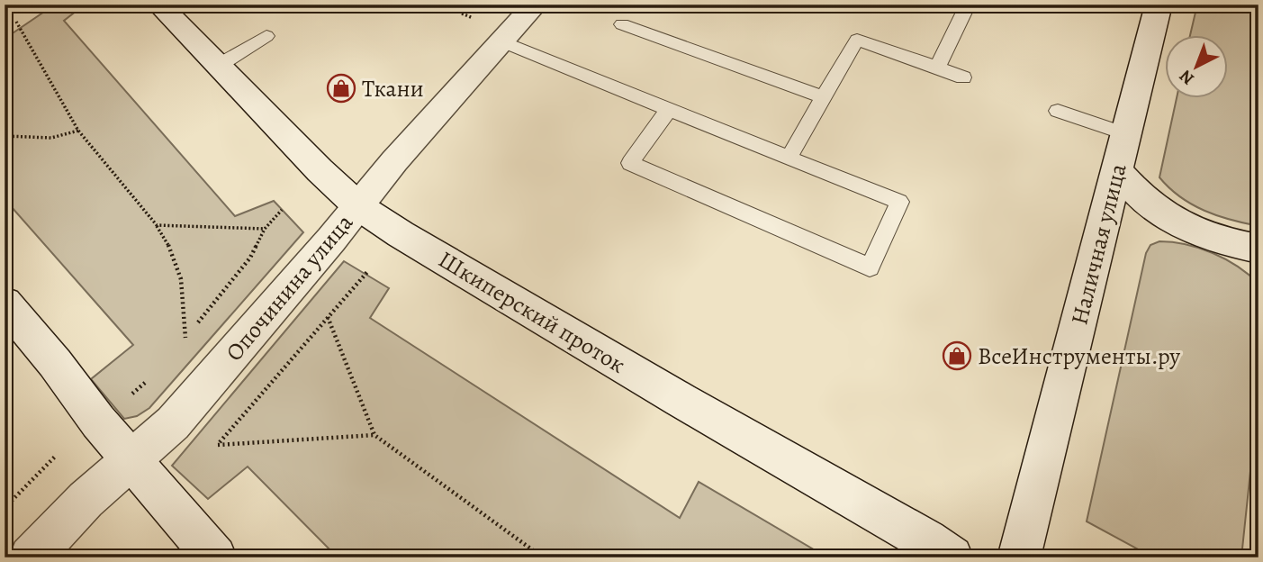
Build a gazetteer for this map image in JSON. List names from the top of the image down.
{
  "streets": {
    "main road": ["Наличная улица", "Опочинина улица", "Шкиперский проток"]
  },
  "crossings": [
    ["Опочинина улица", "Шкиперский проток"]
  ],
  "places": {
    "shop": ["Ткани", "ВсеИнструменты.ру"]
  },
  "north": "bottom left"
}
